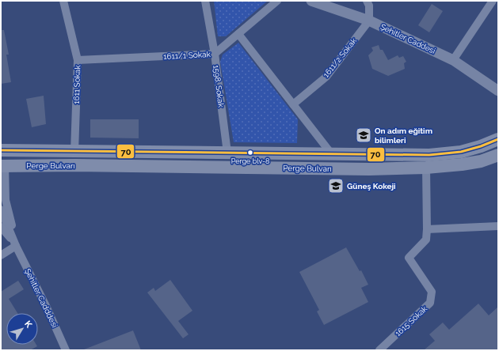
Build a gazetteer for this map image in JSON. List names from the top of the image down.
{
  "streets": {
    "main road": ["Perge Bulvarı"],
    "street": [
      "Şehitler Caddesi",
      "1611/1 Sokak",
      "1611/2 Sokak",
      "1611 Sokak",
      "1598. Sokak",
      "Şehitler Cadddesi",
      "1615 Sokak"
    ]
  },
  "crossings": [
    ["Şehitler Caddesi", "1611/2 Sokak"],
    ["1611/1 Sokak", "1611 Sokak"],
    ["1611/1 Sokak", "1598. Sokak"],
    ["1611 Sokak", "Perge Bulvarı"],
    ["1598. Sokak", "Perge Bulvarı"],
    ["Perge Bulvarı", "1615 Sokak"]
  ],
  "places": {
    "school or university": ["On adım eğitim bilimleri", "Güneş Kokeji"],
    "other": ["Perge blv-8"]
  },
  "lines": ["transit line 70"],
  "north": "top right"
}
